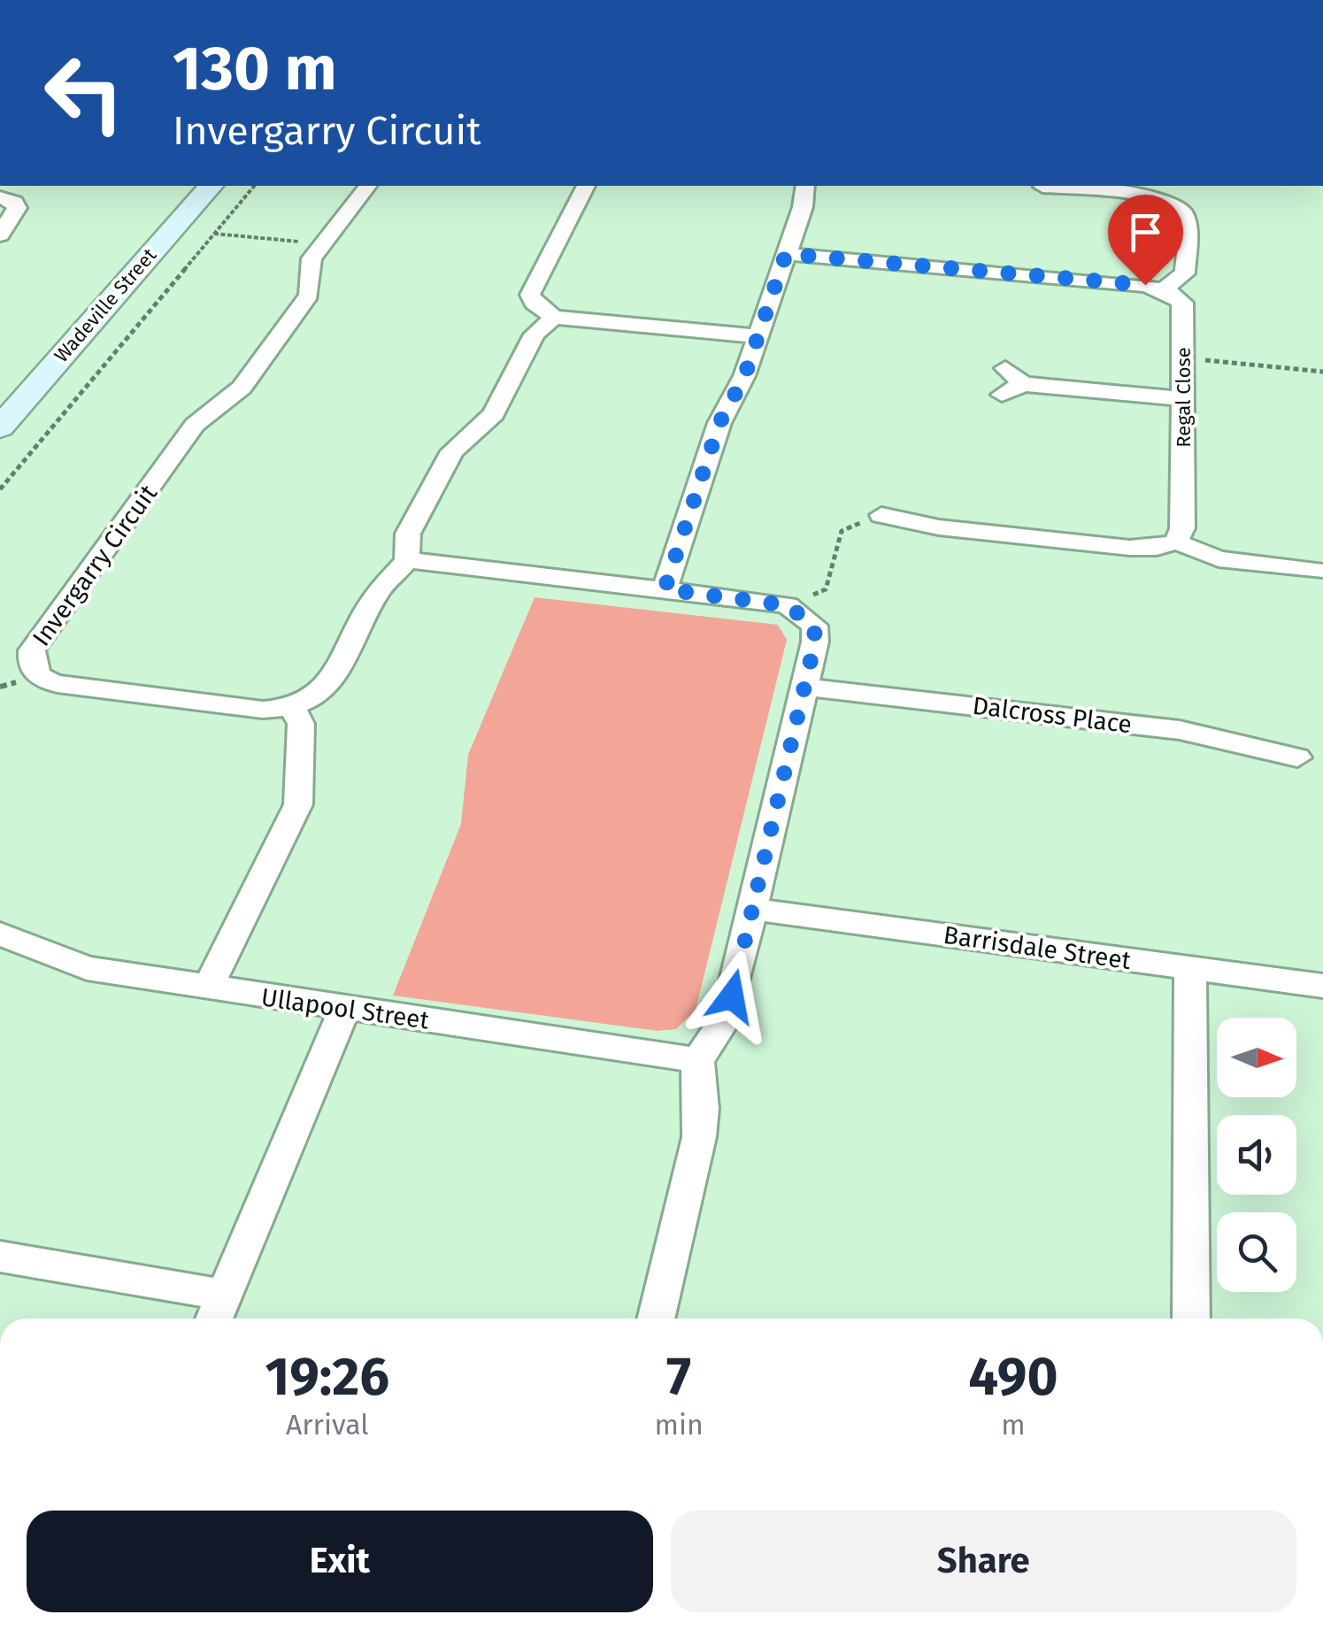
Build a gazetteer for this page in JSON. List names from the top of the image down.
{
  "streets": {
    "main road": ["Wadeville Street"],
    "street": [
      "Regal Close",
      "Invergarry Circuit",
      "Dalcross Place",
      "Barrisdale Street",
      "Ullapool Street"
    ]
  },
  "north": "right",
  "page": {
    "turn": ["130 m", "Invergarry Circuit"],
    "eta": [
      "19:26",
      "Arrival",
      "7",
      "min",
      "490",
      "m"
    ],
    "buttons": ["Exit", "Share"]
  }
}
